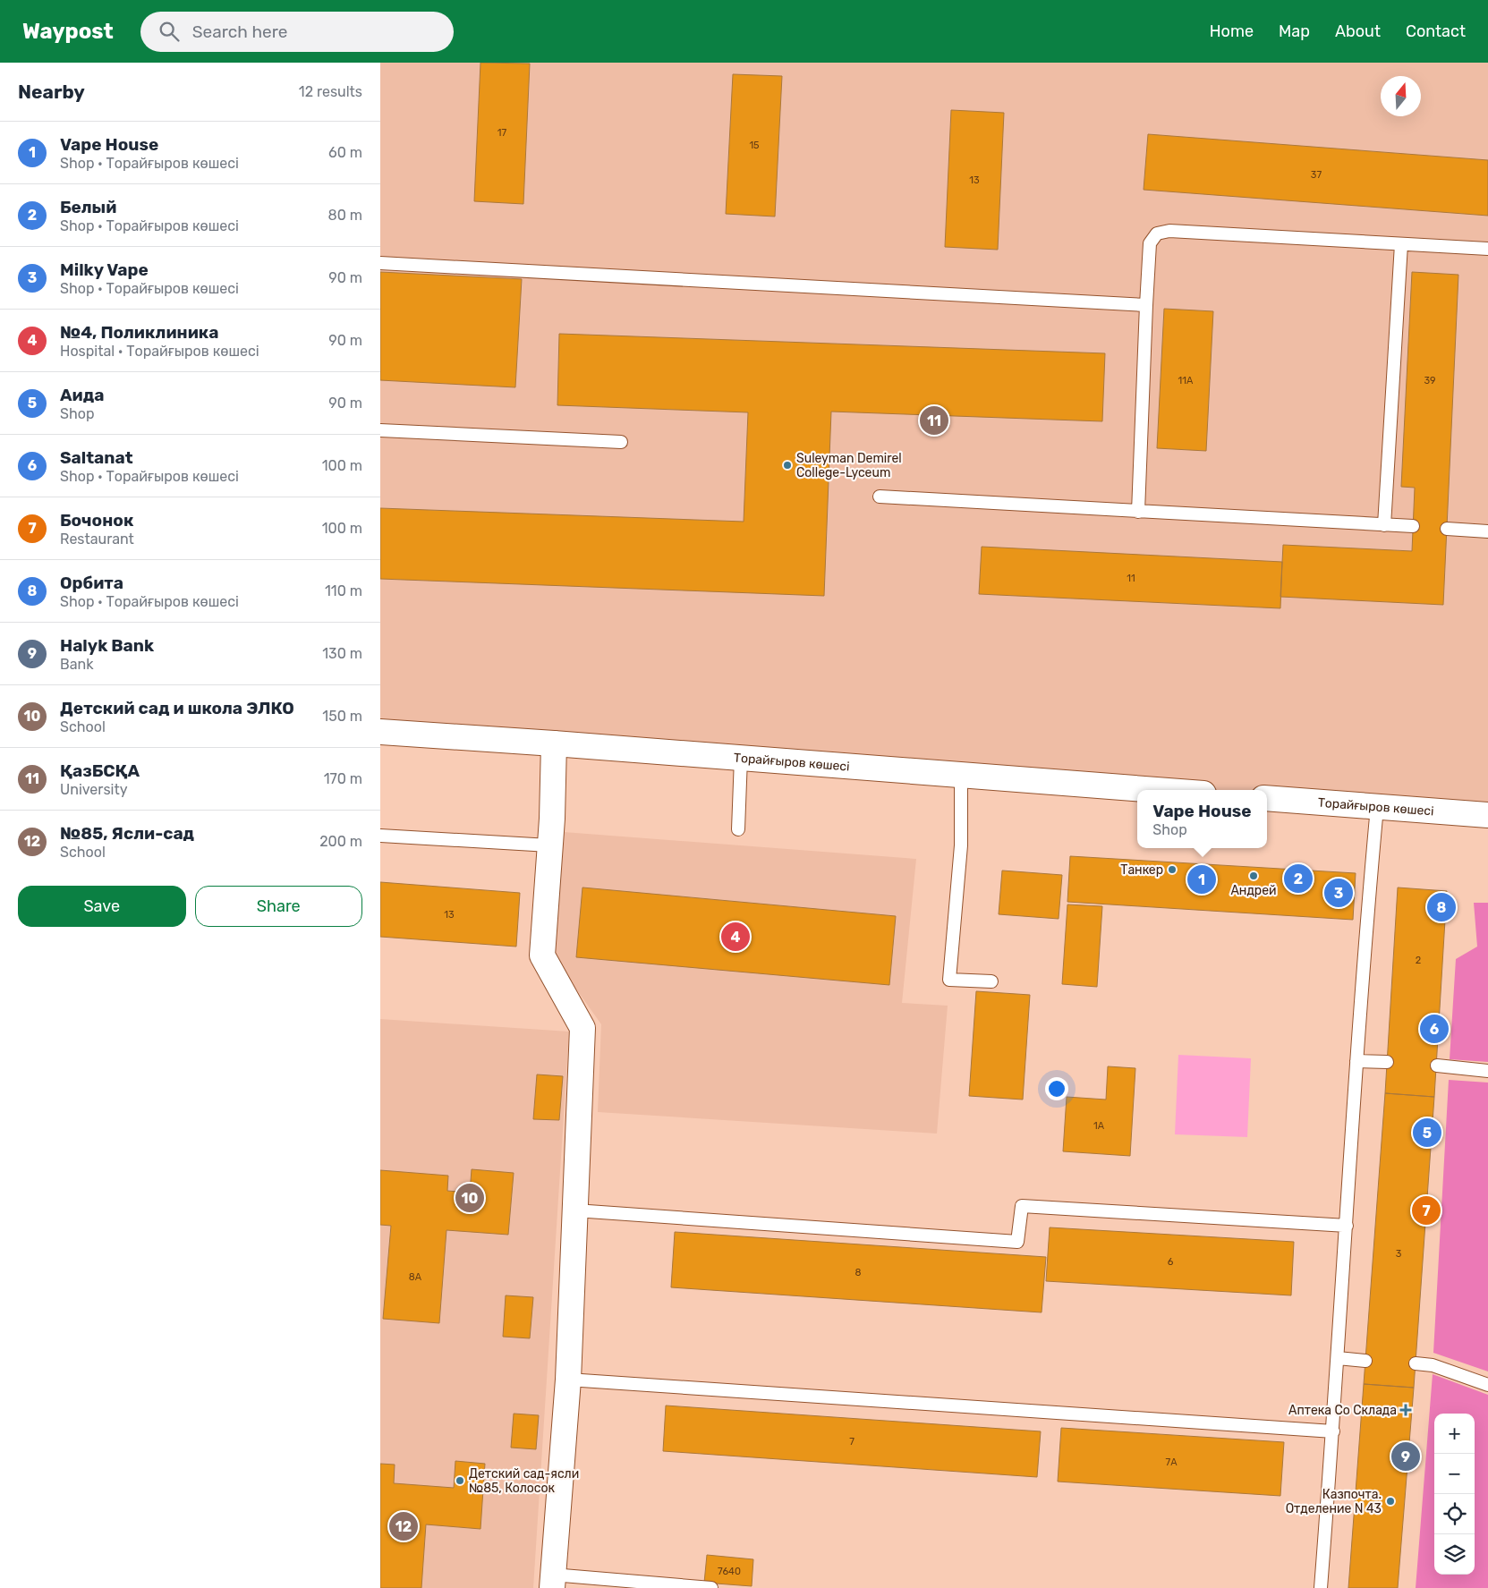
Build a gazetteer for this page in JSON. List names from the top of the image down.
{
  "streets": {
    "street": ["Торайғыров көшесі"]
  },
  "places": {
    "other": [
      "Suleyman Demirel College-Lyceum",
      "Танкер",
      "Андрей",
      "Детский сад-ясли №85, Колосок",
      "Казпочта. Отделение N 43"
    ],
    "health": ["Аптека Со Склада"]
  },
  "house_numbers": [
    "17",
    "15",
    "37",
    "13",
    "11А",
    "39",
    "11",
    "13",
    "2",
    "1А",
    "3",
    "6",
    "8",
    "8А",
    "7",
    "7А",
    "7640"
  ],
  "north": "top",
  "page": {
    "header": "Waypost",
    "search": "Search here",
    "nav": [
      "Home",
      "Map",
      "About",
      "Contact"
    ],
    "heading": ["Nearby", "12 results"],
    "list": [
      {
        "mark": "1",
        "name": "Vape House",
        "note": "Shop · Торайғыров көшесі",
        "value": "60 m"
      },
      {
        "mark": "2",
        "name": "Белый",
        "note": "Shop · Торайғыров көшесі",
        "value": "80 m"
      },
      {
        "mark": "3",
        "name": "Milky Vape",
        "note": "Shop · Торайғыров көшесі",
        "value": "90 m"
      },
      {
        "mark": "4",
        "name": "№4, Поликлиника",
        "note": "Hospital · Торайғыров көшесі",
        "value": "90 m"
      },
      {
        "mark": "5",
        "name": "Аида",
        "note": "Shop",
        "value": "90 m"
      },
      {
        "mark": "6",
        "name": "Saltanat",
        "note": "Shop · Торайғыров көшесі",
        "value": "100 m"
      },
      {
        "mark": "7",
        "name": "Бочонок",
        "note": "Restaurant",
        "value": "100 m"
      },
      {
        "mark": "8",
        "name": "Орбита",
        "note": "Shop · Торайғыров көшесі",
        "value": "110 m"
      },
      {
        "mark": "9",
        "name": "Halyk Bank",
        "note": "Bank",
        "value": "130 m"
      },
      {
        "mark": "10",
        "name": "Детский сад и школа ЭЛКО",
        "note": "School",
        "value": "150 m"
      },
      {
        "mark": "11",
        "name": "ҚазБСҚА",
        "note": "University",
        "value": "170 m"
      },
      {
        "mark": "12",
        "name": "№85, Ясли-сад",
        "note": "School",
        "value": "200 m"
      }
    ],
    "pins": [
      "11",
      "2",
      "1",
      "3",
      "8",
      "4",
      "6",
      "5",
      "10",
      "7",
      "9",
      "12"
    ],
    "popup": ["Vape House", "Shop"],
    "buttons": ["Save", "Share"],
    "map_buttons": ["+", "−"]
  }
}
